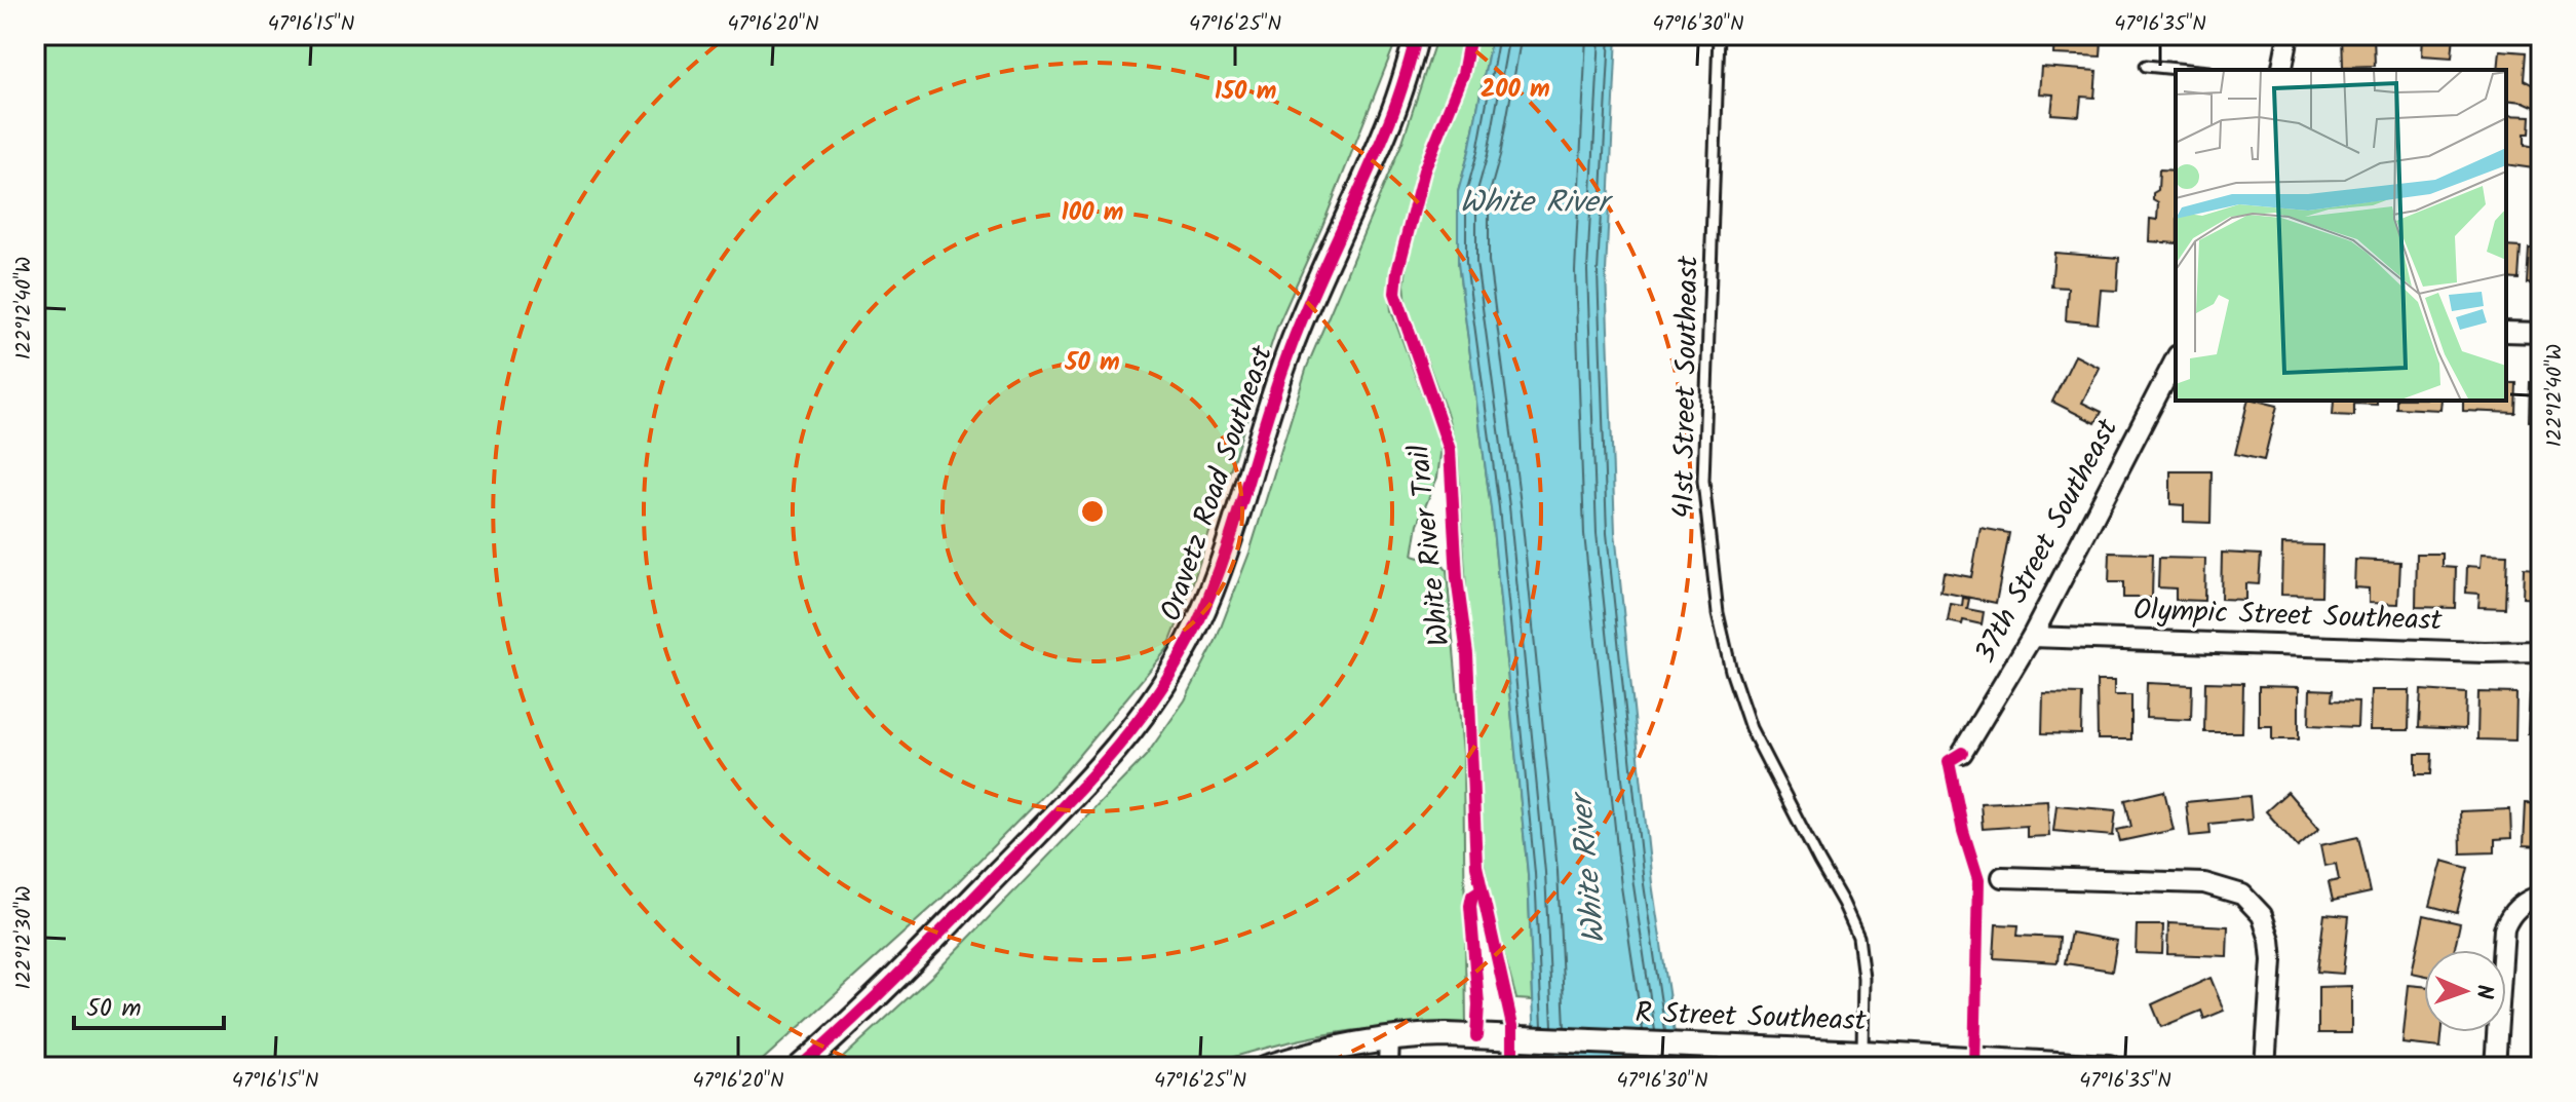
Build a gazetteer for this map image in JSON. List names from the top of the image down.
{
  "streets": {
    "street": [
      "Oravetz Road Southeast",
      "37th Street Southeast",
      "Olympic Street Southeast",
      "R Street Southeast"
    ],
    "lane": ["41st Street Southeast"],
    "cycle path": ["White River Trail"]
  },
  "crossings": [
    ["41st Street Southeast", "R Street Southeast"],
    ["37th Street Southeast", "Olympic Street Southeast"]
  ],
  "water": ["White River"],
  "scale_bar": "50 m",
  "north": "right",
  "coordinates": [
    "47°16'15\"N",
    "47°16'20\"N",
    "47°16'25\"N",
    "47°16'30\"N",
    "47°16'35\"N",
    "122°12'40\"W",
    "122°12'30\"W"
  ],
  "rings": [
    "200 m",
    "150 m",
    "100 m",
    "50 m"
  ]
}
